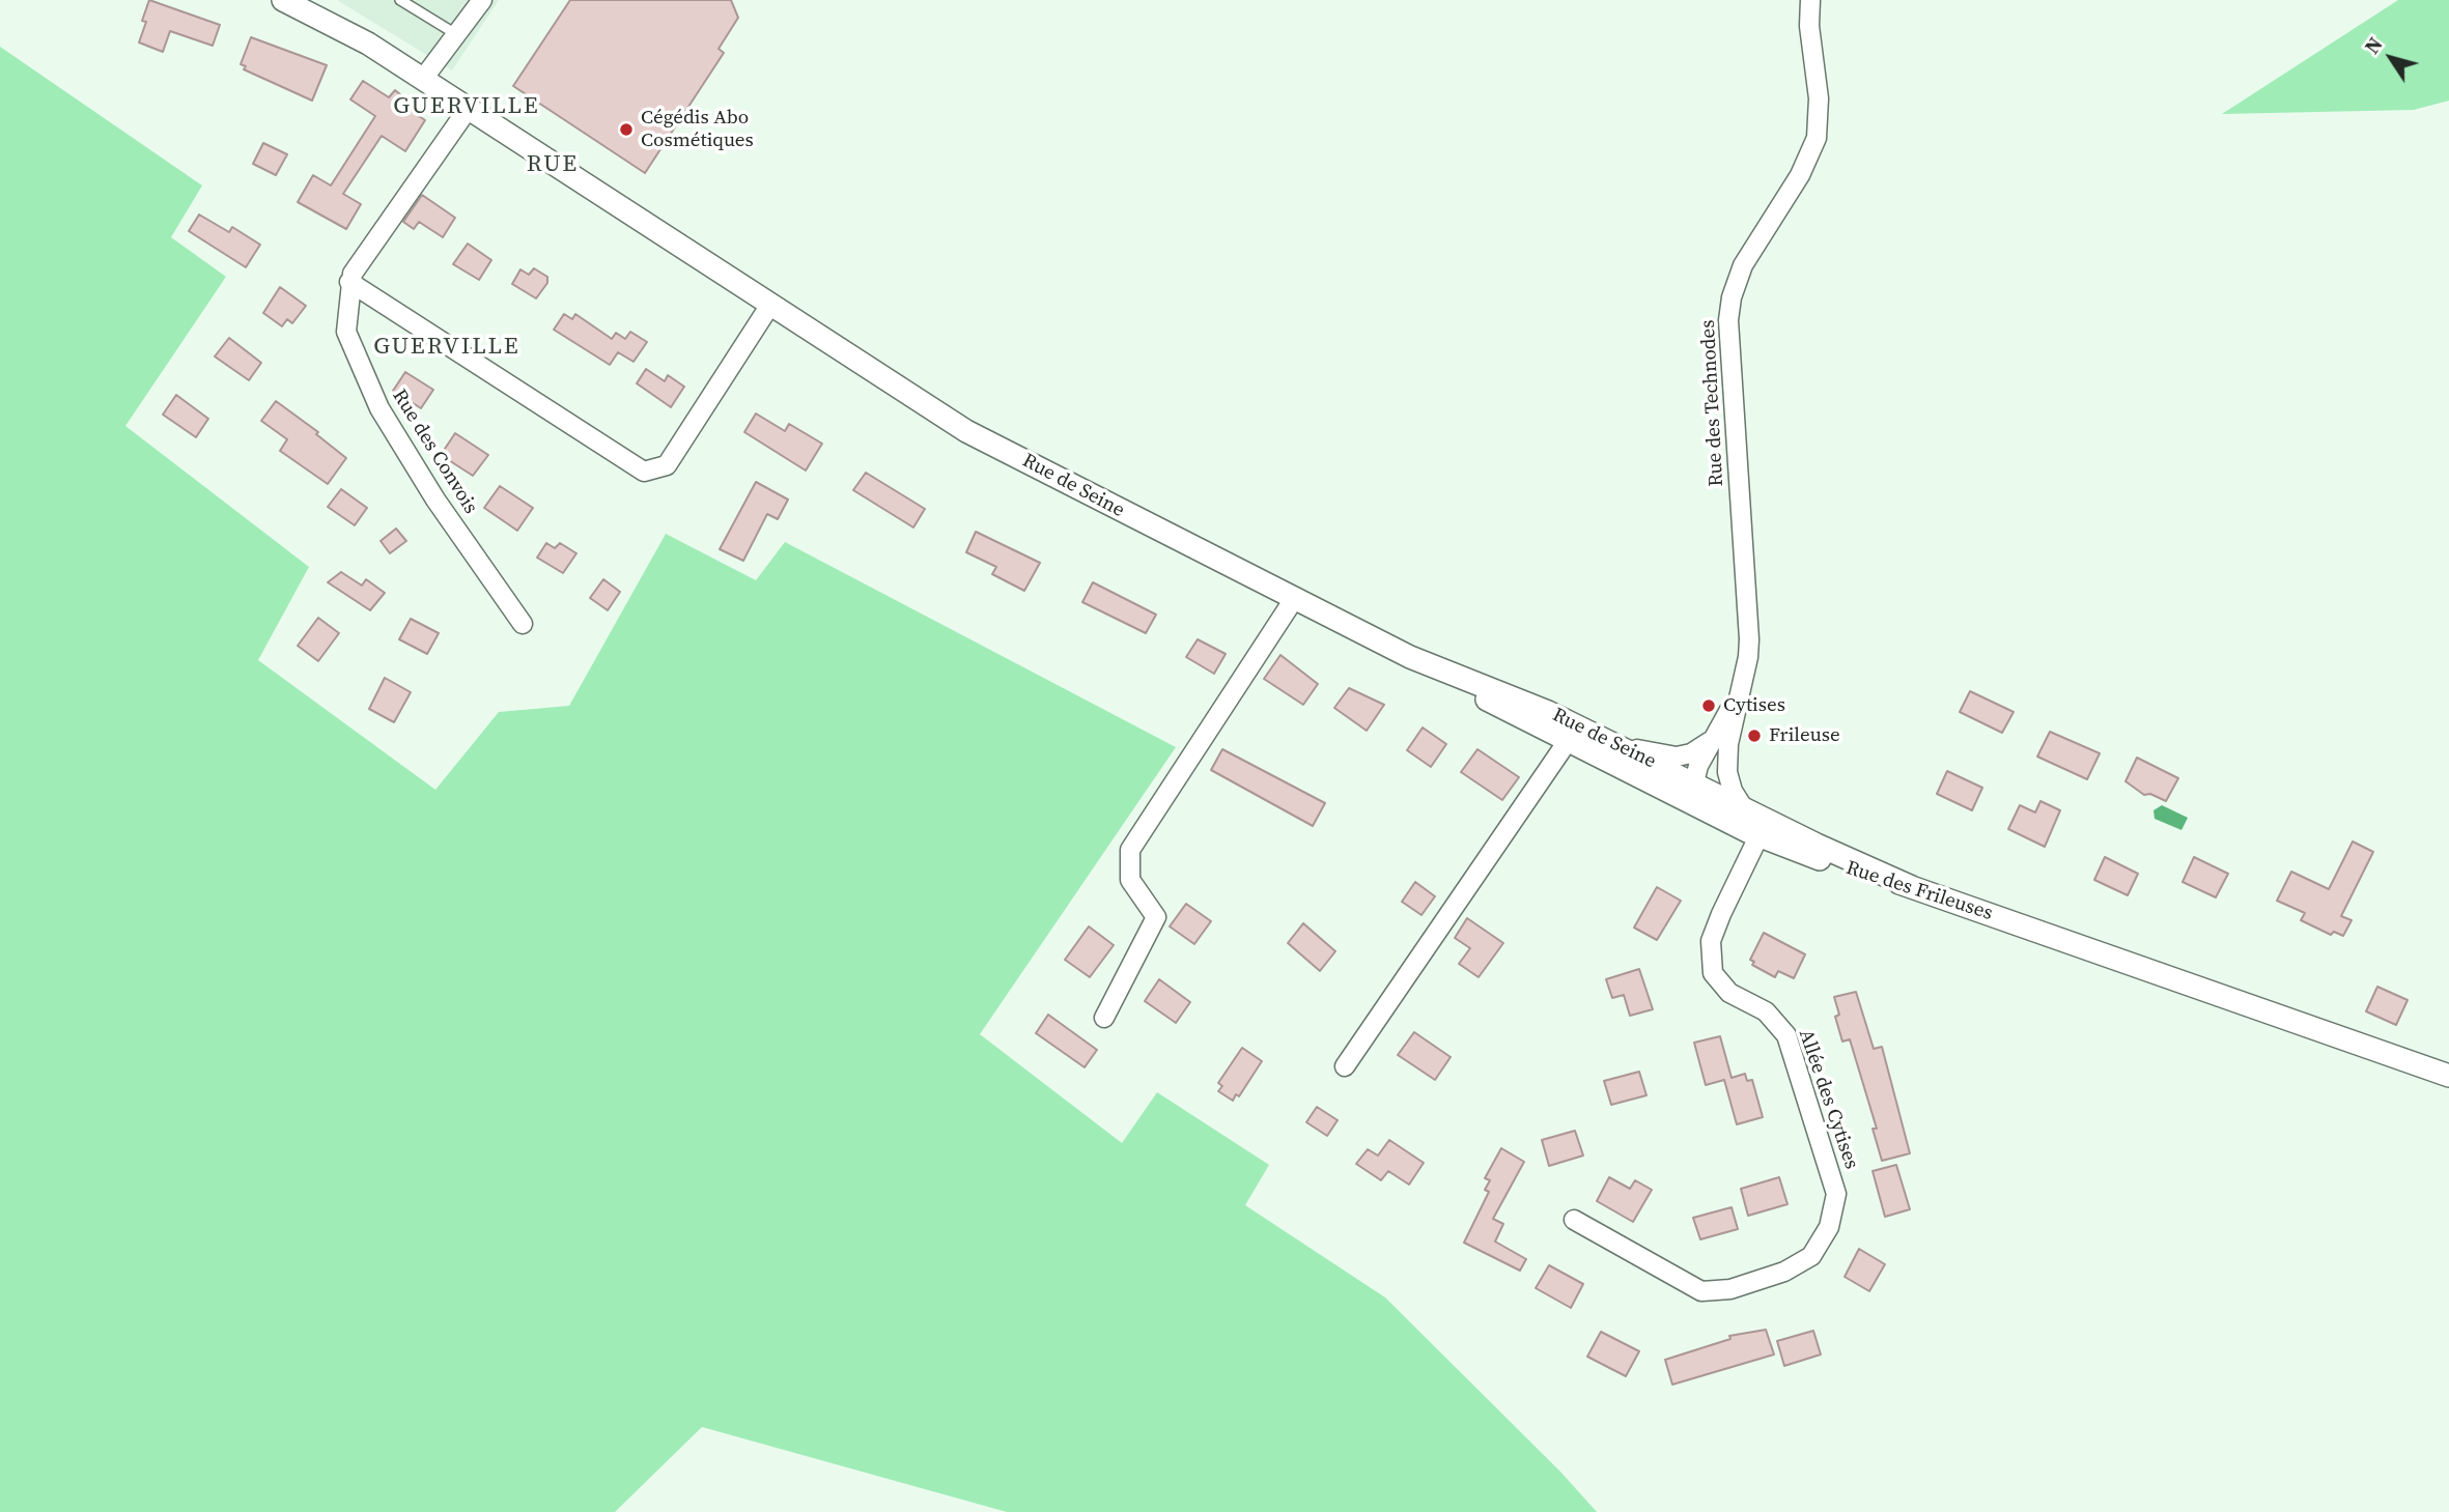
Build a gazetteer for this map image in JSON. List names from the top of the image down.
{
  "streets": {
    "street": [
      "Rue des Technodes",
      "Rue des Convois",
      "Rue de Seine",
      "Rue des Frileuses",
      "Allée des Cytises"
    ]
  },
  "crossings": [
    ["Rue des Technodes", "Rue de Seine"],
    ["Rue des Technodes", "Rue des Frileuses"],
    ["Rue des Convois", "Rue de Seine"],
    ["Rue de Seine", "Rue des Frileuses"],
    ["Rue de Seine", "Allée des Cytises"],
    ["Rue des Frileuses", "Allée des Cytises"]
  ],
  "districts": ["GUERVILLE", "RUE", "GUERVILLE"],
  "places": ["Cégédis Abo Cosmétiques", "Cytises", "Frileuse"],
  "north": "top left"
}
